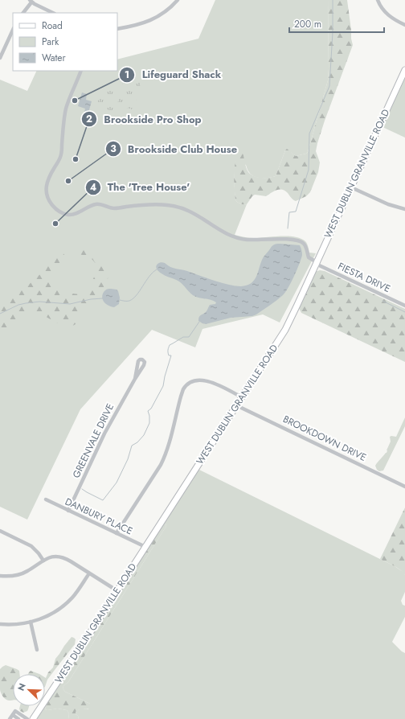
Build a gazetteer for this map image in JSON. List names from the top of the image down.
{
  "streets": {
    "main road": ["WEST DUBLIN GRANVILLE ROAD"],
    "street": [
      "FIESTA DRIVE",
      "BROOKDOWN DRIVE",
      "GREENVALE DRIVE",
      "DANBURY PLACE"
    ]
  },
  "crossings": [
    ["WEST DUBLIN GRANVILLE ROAD", "FIESTA DRIVE"],
    ["WEST DUBLIN GRANVILLE ROAD", "BROOKDOWN DRIVE"],
    ["WEST DUBLIN GRANVILLE ROAD", "DANBURY PLACE"],
    ["GREENVALE DRIVE", "DANBURY PLACE"]
  ],
  "places": [
    "Lifeguard Shack",
    "Brookside Pro Shop",
    "Brookside Club House",
    "The 'Tree House'"
  ],
  "legend": ["Road", "Park", "Water"],
  "scale_bar": "200 m",
  "north": "top left"
}
